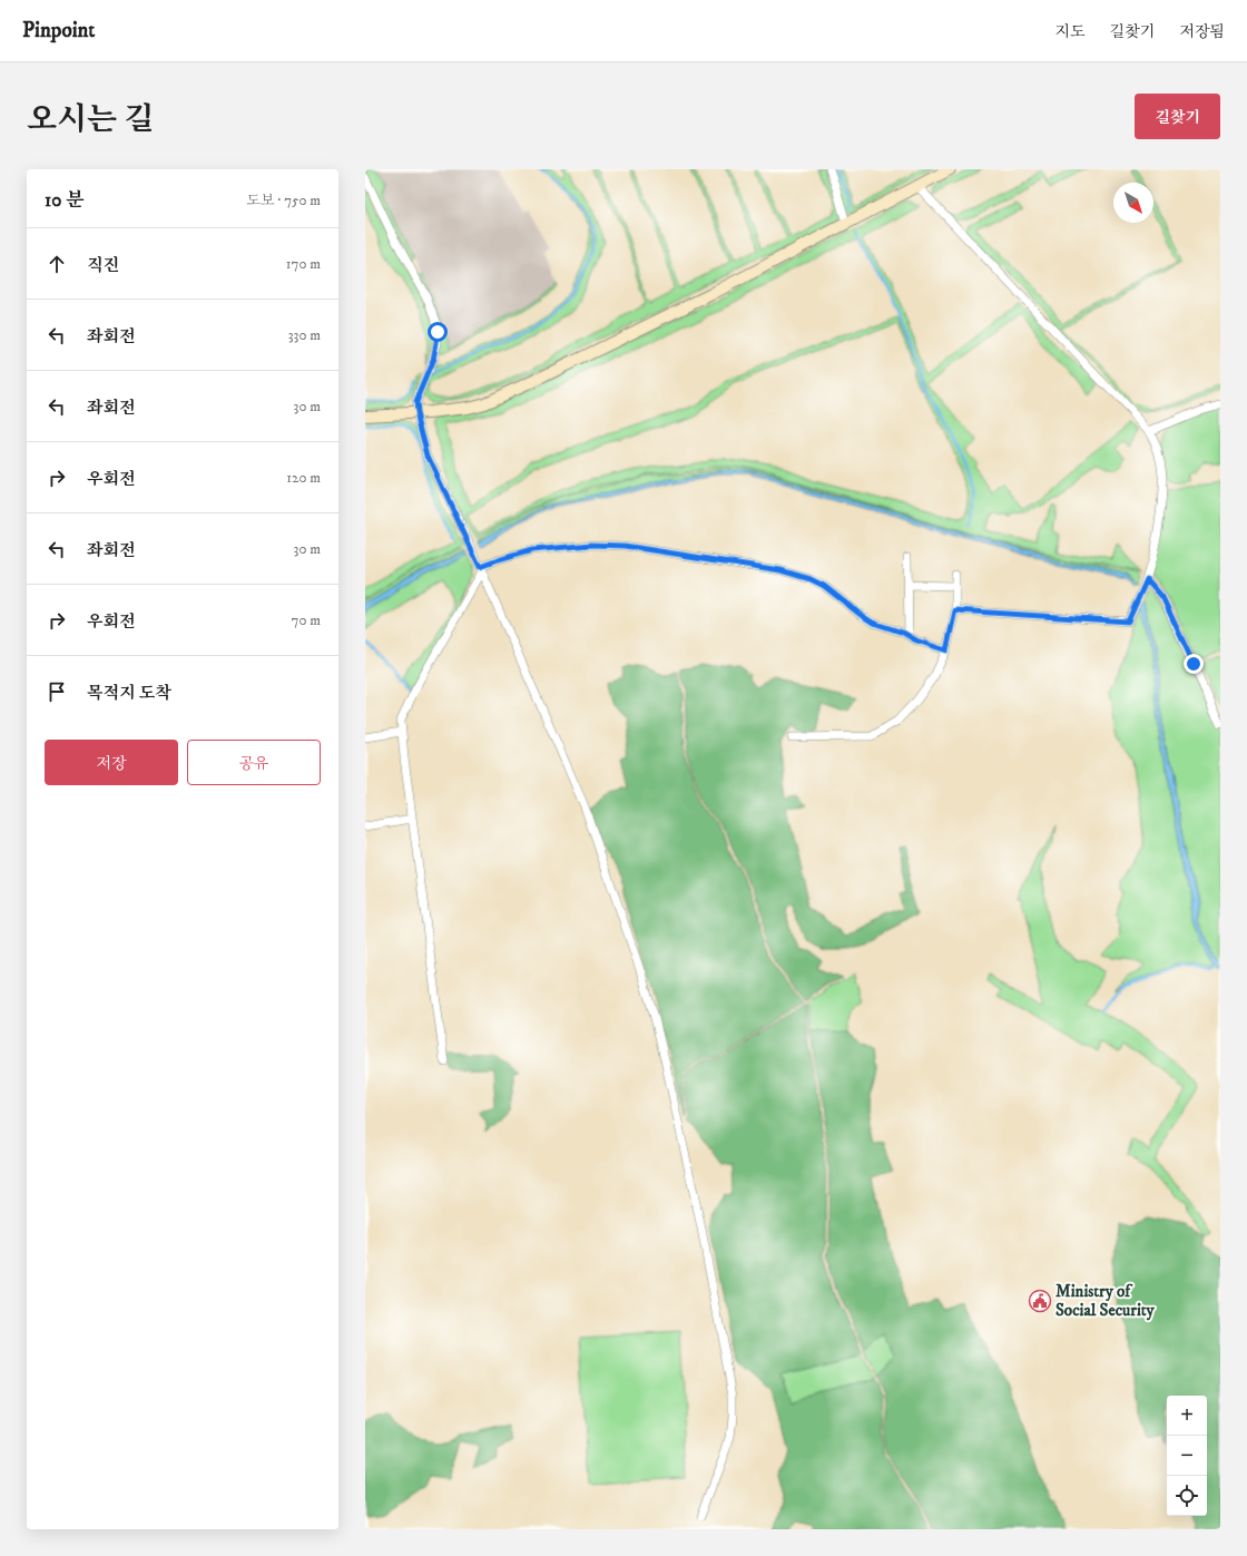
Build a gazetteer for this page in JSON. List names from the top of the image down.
{
  "places": {
    "public building": ["Ministry of Social Security"]
  },
  "north": "bottom right",
  "page": {
    "header": "Pinpoint",
    "nav": ["지도", "길찾기", "저장됨"],
    "title": "오시는 길",
    "buttons": [
      "길찾기",
      ["저장", "공유"]
    ],
    "heading": ["10 분", "도보 · 750 m"],
    "list": [
      ["직진", "170 m"],
      ["좌회전", "330 m"],
      ["좌회전", "30 m"],
      ["우회전", "120 m"],
      ["좌회전", "30 m"],
      ["우회전", "70 m"],
      "목적지 도착"
    ],
    "map_buttons": ["+", "−"]
  }
}
